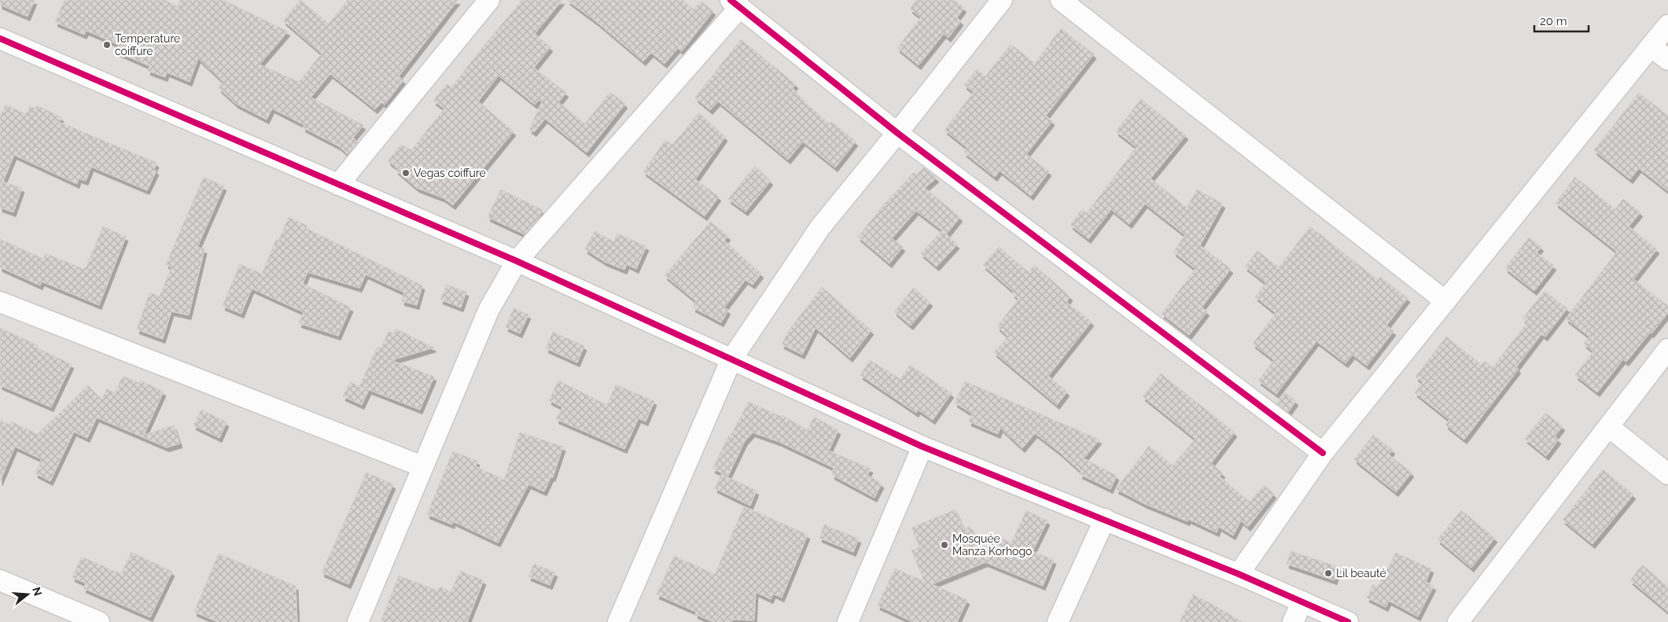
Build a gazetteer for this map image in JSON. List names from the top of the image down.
{
  "places": [
    "Temperature coiffure",
    "Vegas coiffure",
    "Mosquée Manza Korhogo",
    "Lil beauté"
  ],
  "scale_bar": "20 m",
  "north": "right"
}
